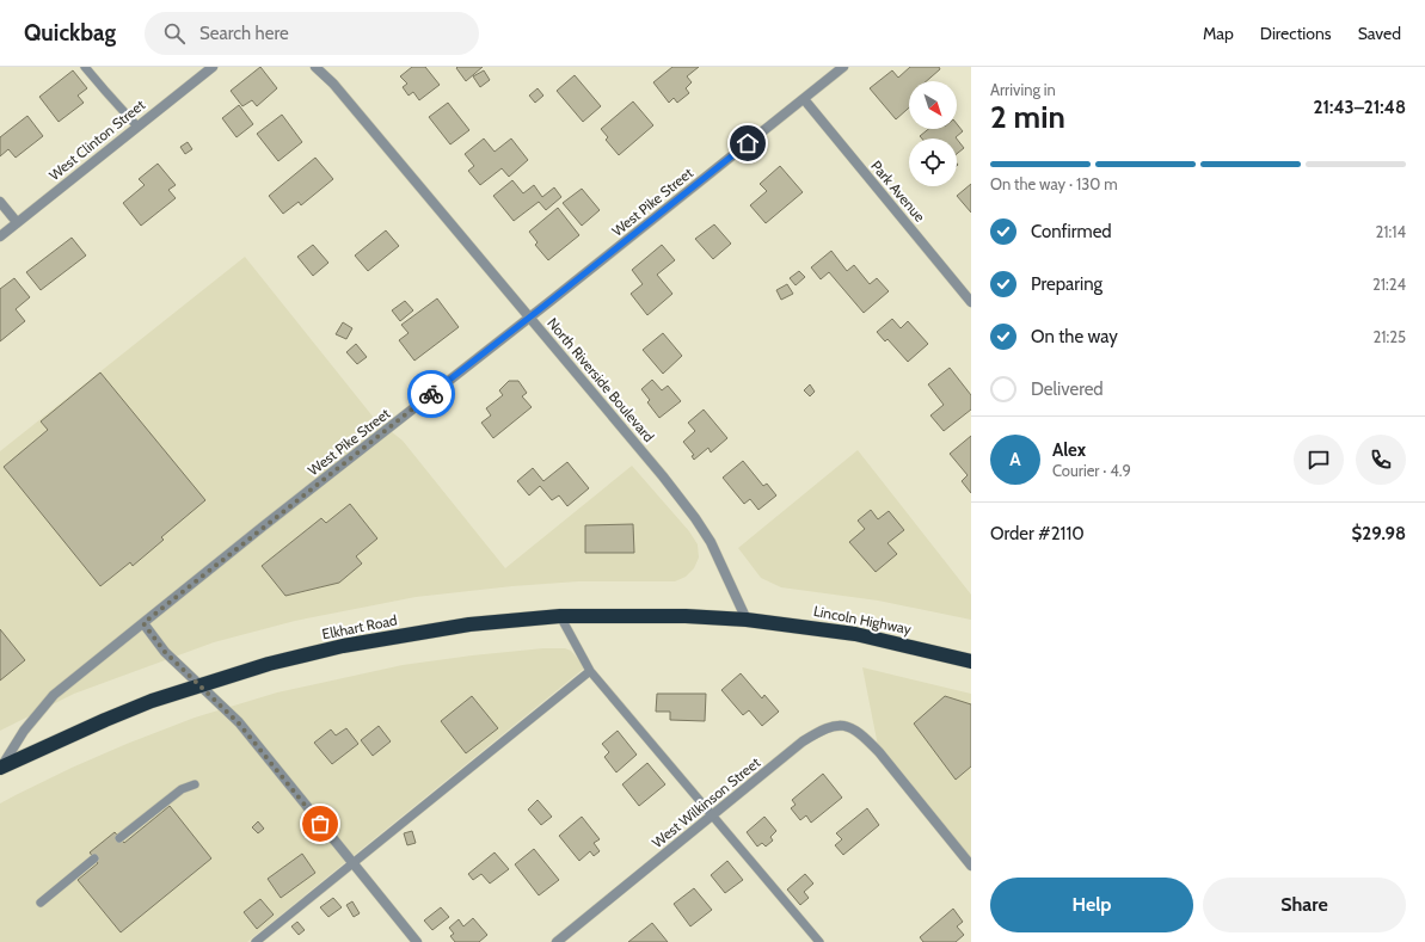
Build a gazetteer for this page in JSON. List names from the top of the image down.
{
  "streets": {
    "highway": ["Lincoln Highway", "Elkhart Road"],
    "street": [
      "West Clinton Street",
      "Park Avenue",
      "West Pike Street",
      "North Riverside Boulevard",
      "West Wilkinson Street"
    ]
  },
  "crossings": [
    ["Park Avenue", "West Pike Street"],
    ["West Pike Street", "North Riverside Boulevard"],
    ["West Pike Street", "Elkhart Road"],
    ["North Riverside Boulevard", "Lincoln Highway"],
    ["North Riverside Boulevard", "Elkhart Road"],
    ["Lincoln Highway", "Elkhart Road"]
  ],
  "north": "bottom right",
  "page": {
    "header": "Quickbag",
    "search": "Search here",
    "nav": ["Map", "Directions", "Saved"],
    "heading": ["2 min", "Arriving in", "21:43–21:48"],
    "panel": [
      "Alex",
      "Courier · 4.9",
      "Order #2110",
      "$29.98"
    ],
    "bar": "On the way · 130 m",
    "list": [
      ["Confirmed", "21:14"],
      ["Preparing", "21:24"],
      ["On the way", "21:25"],
      "Delivered"
    ],
    "round": "A",
    "buttons": ["Help", "Share"]
  }
}
